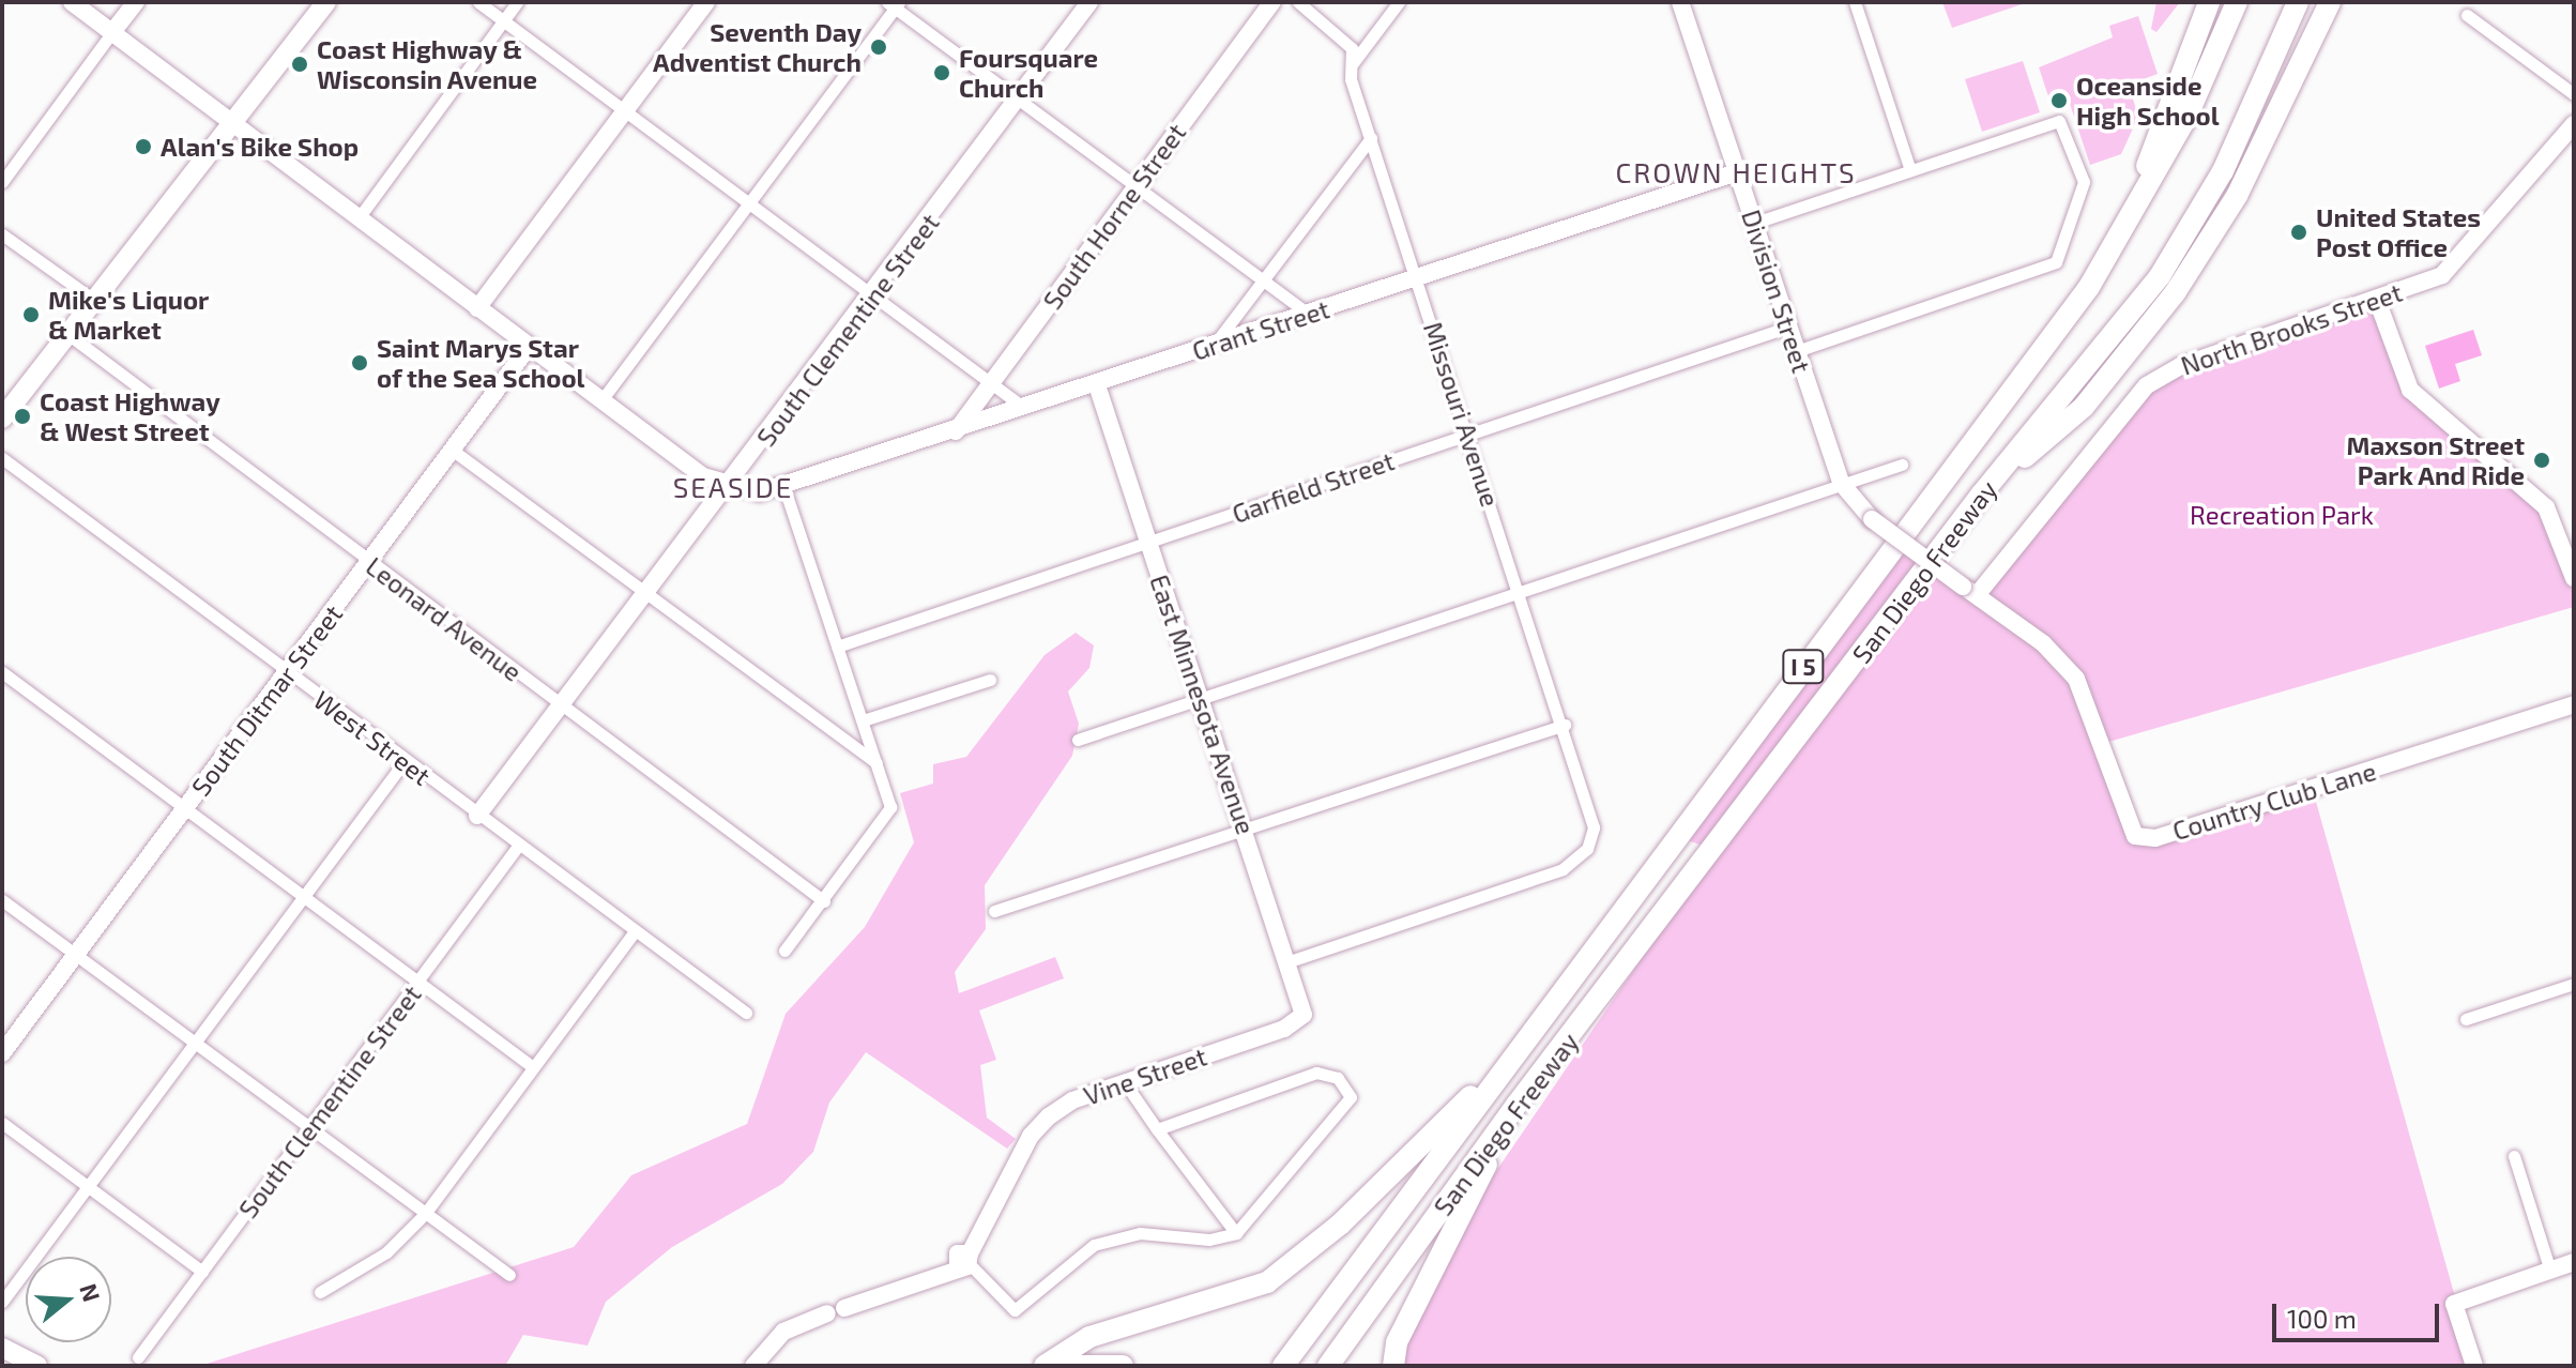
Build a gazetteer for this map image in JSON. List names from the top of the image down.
{
  "streets": {
    "highway": ["San Diego Freeway", "I 5"],
    "street": [
      "South Horne Street",
      "Division Street",
      "North Brooks Street",
      "South Clementine Street",
      "Grant Street",
      "Missouri Avenue",
      "Garfield Street",
      "Leonard Avenue",
      "South Ditmar Street",
      "East Minnesota Avenue",
      "West Street",
      "Country Club Lane",
      "Vine Street"
    ]
  },
  "crossings": [
    ["South Horne Street", "Grant Street"],
    ["Division Street", "Grant Street"],
    ["Division Street", "Garfield Street"],
    ["Division Street", "Country Club Lane"],
    ["North Brooks Street", "Country Club Lane"],
    ["South Clementine Street", "Grant Street"],
    ["South Clementine Street", "Leonard Avenue"],
    ["South Clementine Street", "West Street"],
    ["Grant Street", "Missouri Avenue"],
    ["Grant Street", "East Minnesota Avenue"],
    ["Missouri Avenue", "Garfield Street"],
    ["Missouri Avenue", "East Minnesota Avenue"],
    ["Garfield Street", "East Minnesota Avenue"],
    ["Leonard Avenue", "South Ditmar Street"],
    ["South Ditmar Street", "West Street"],
    ["East Minnesota Avenue", "Vine Street"]
  ],
  "districts": ["CROWN HEIGHTS", "SEASIDE"],
  "parks": ["Recreation Park"],
  "places": [
    "Seventh Day Adventist Church",
    "Coast Highway & Wisconsin Avenue",
    "Foursquare Church",
    "Oceanside High School",
    "Alan's Bike Shop",
    "United States Post Office",
    "Mike's Liquor & Market",
    "Saint Marys Star of the Sea School",
    "Coast Highway & West Street",
    "Maxson Street Park And Ride"
  ],
  "scale_bar": "100 m",
  "north": "right"
}
